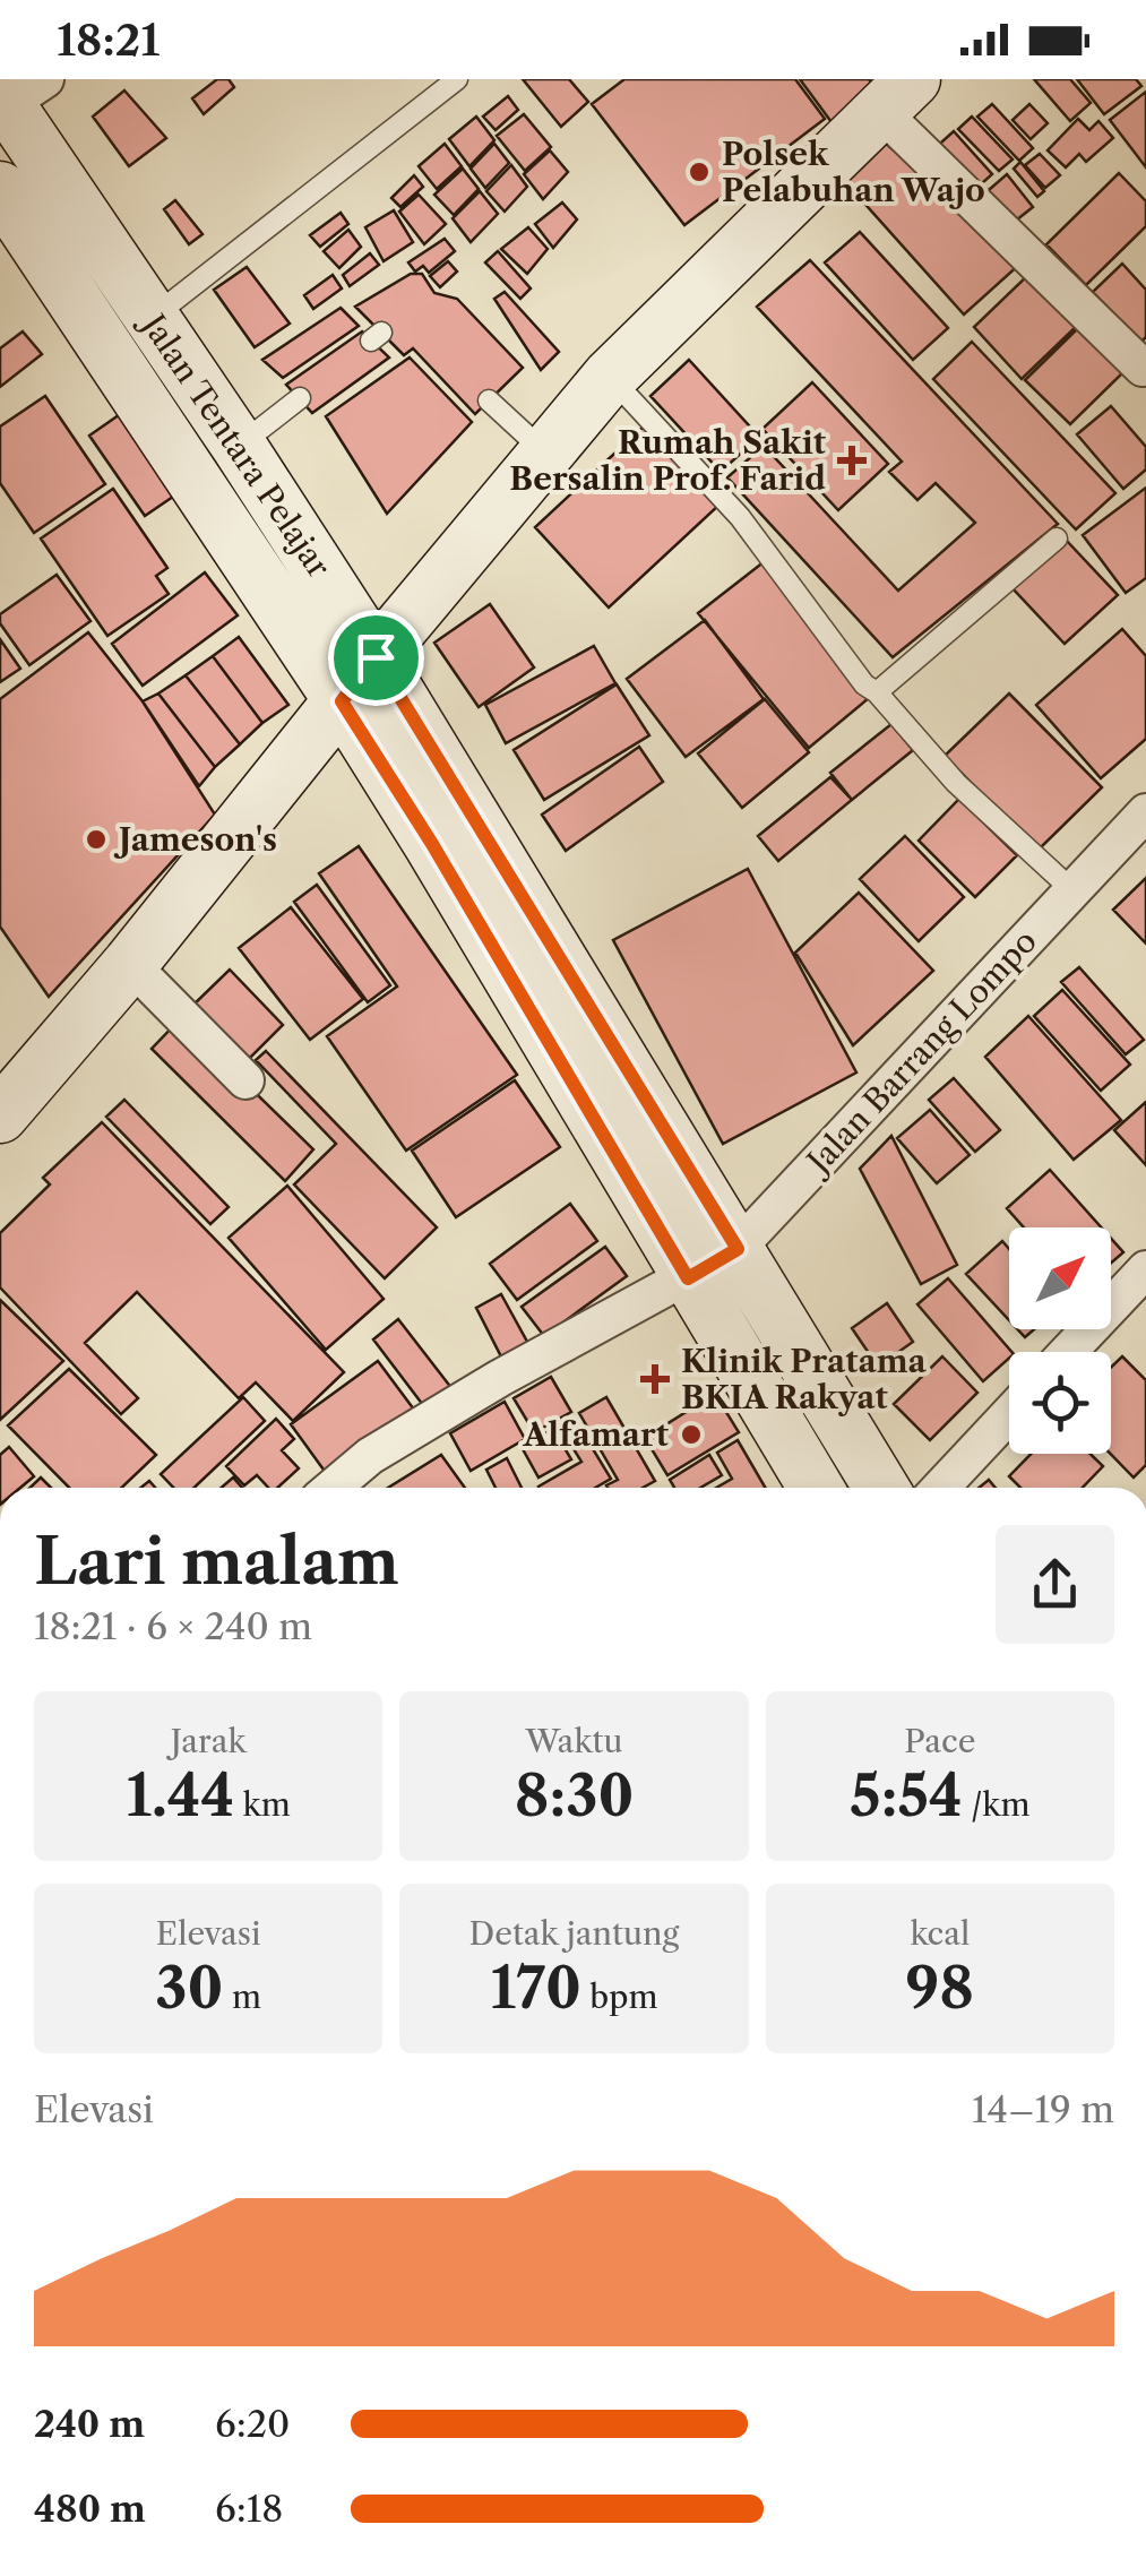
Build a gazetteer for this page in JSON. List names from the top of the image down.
{
  "streets": {
    "main road": ["Jalan Tentara Pelajar"],
    "street": ["Jalan Barrang Lompo"]
  },
  "crossings": [
    ["Jalan Tentara Pelajar", "Jalan Barrang Lompo"]
  ],
  "places": {
    "other": ["Polsek Pelabuhan Wajo", "Jameson's", "Alfamart"],
    "health": ["Rumah Sakit Bersalin Prof. Farid", "Klinik Pratama BKIA Rakyat"]
  },
  "north": "top right",
  "page": {
    "status": "18:21",
    "heading": ["Lari malam", "18:21 · 6 × 240 m"],
    "stats": [
      ["Jarak", "1.44 km"],
      ["Waktu", "8:30"],
      ["Pace", "5:54 /km"],
      ["Elevasi", "30 m"],
      ["Detak jantung", "170 bpm"],
      ["kcal", "98"]
    ],
    "chart": ["Elevasi", "14–19 m"],
    "list": [
      {
        "name": "240 m",
        "note": "6:20"
      },
      {
        "name": "480 m",
        "note": "6:18"
      }
    ]
  }
}
